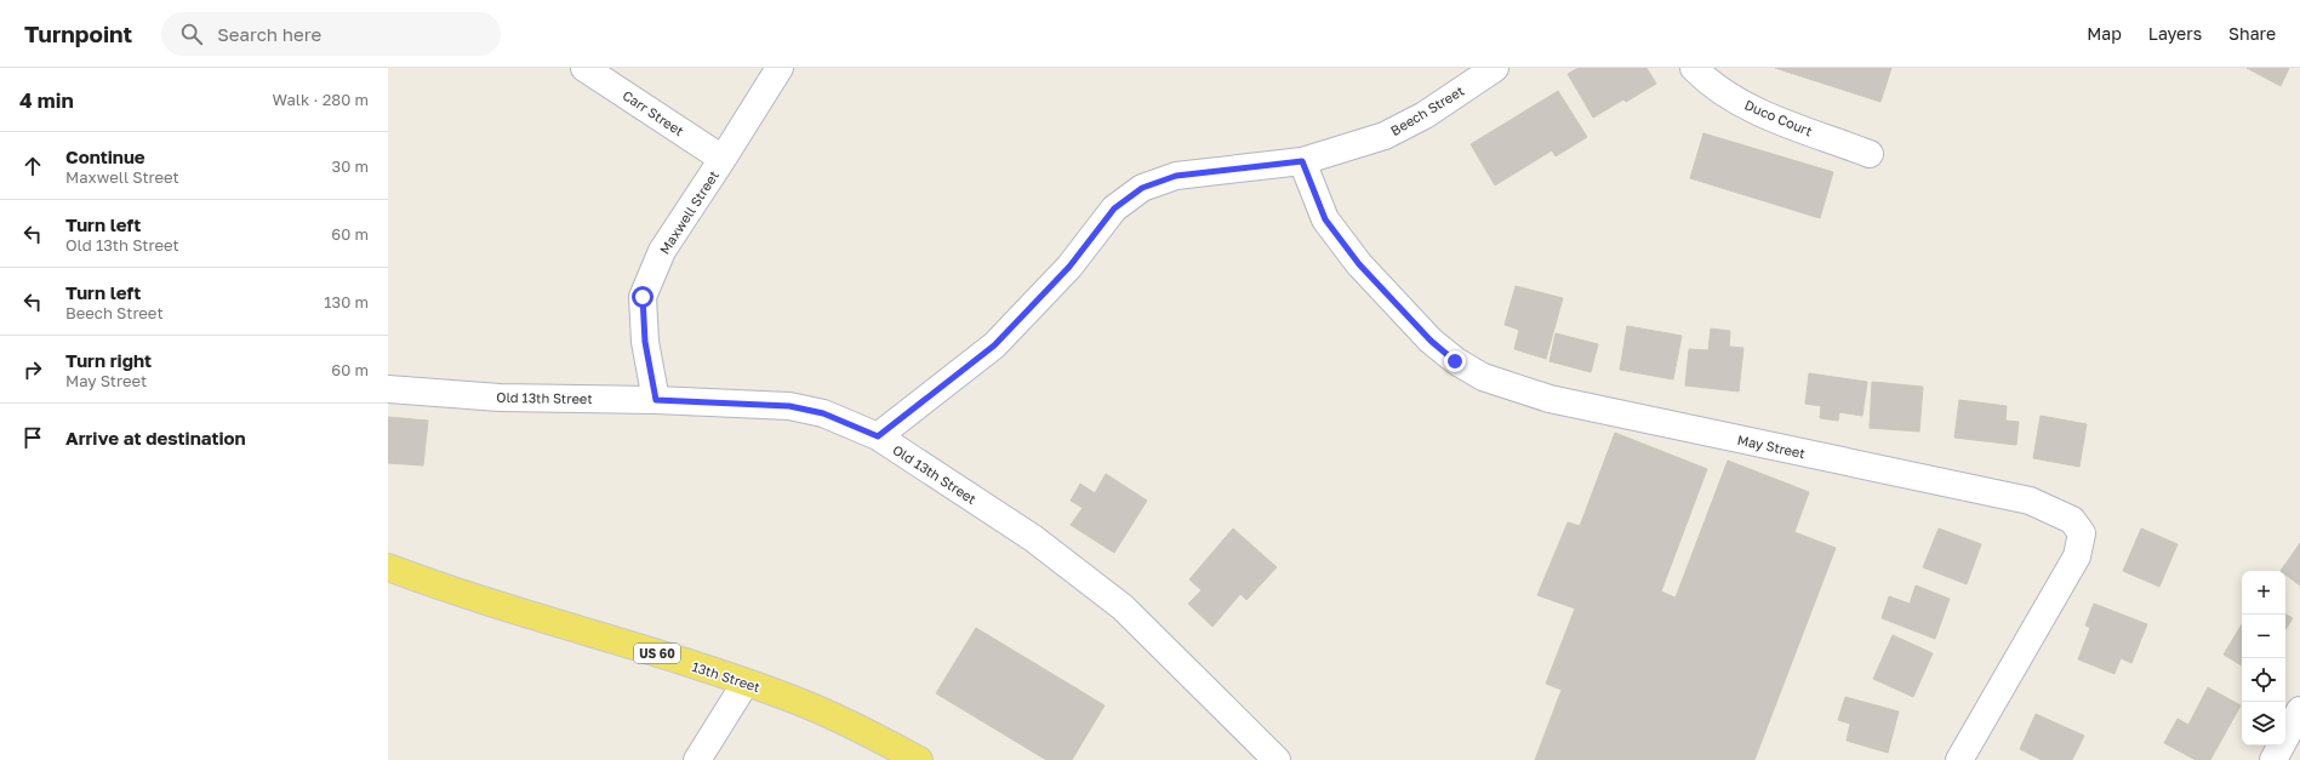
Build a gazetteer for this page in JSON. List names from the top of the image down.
{
  "streets": {
    "main road": ["US 60", "13th Street"],
    "street": [
      "Beech Street",
      "Carr Street",
      "Duco Court",
      "Maxwell Street",
      "Old 13th Street",
      "May Street"
    ]
  },
  "crossings": [
    ["Beech Street", "Old 13th Street"],
    ["Beech Street", "May Street"],
    ["Carr Street", "Maxwell Street"],
    ["Maxwell Street", "Old 13th Street"]
  ],
  "page": {
    "header": "Turnpoint",
    "search": "Search here",
    "nav": ["Map", "Layers", "Share"],
    "heading": ["4 min", "Walk · 280 m"],
    "list": [
      ["Continue", "Maxwell Street", "30 m"],
      ["Turn left", "Old 13th Street", "60 m"],
      ["Turn left", "Beech Street", "130 m"],
      ["Turn right", "May Street", "60 m"],
      "Arrive at destination"
    ],
    "map_buttons": ["+", "−"]
  }
}
